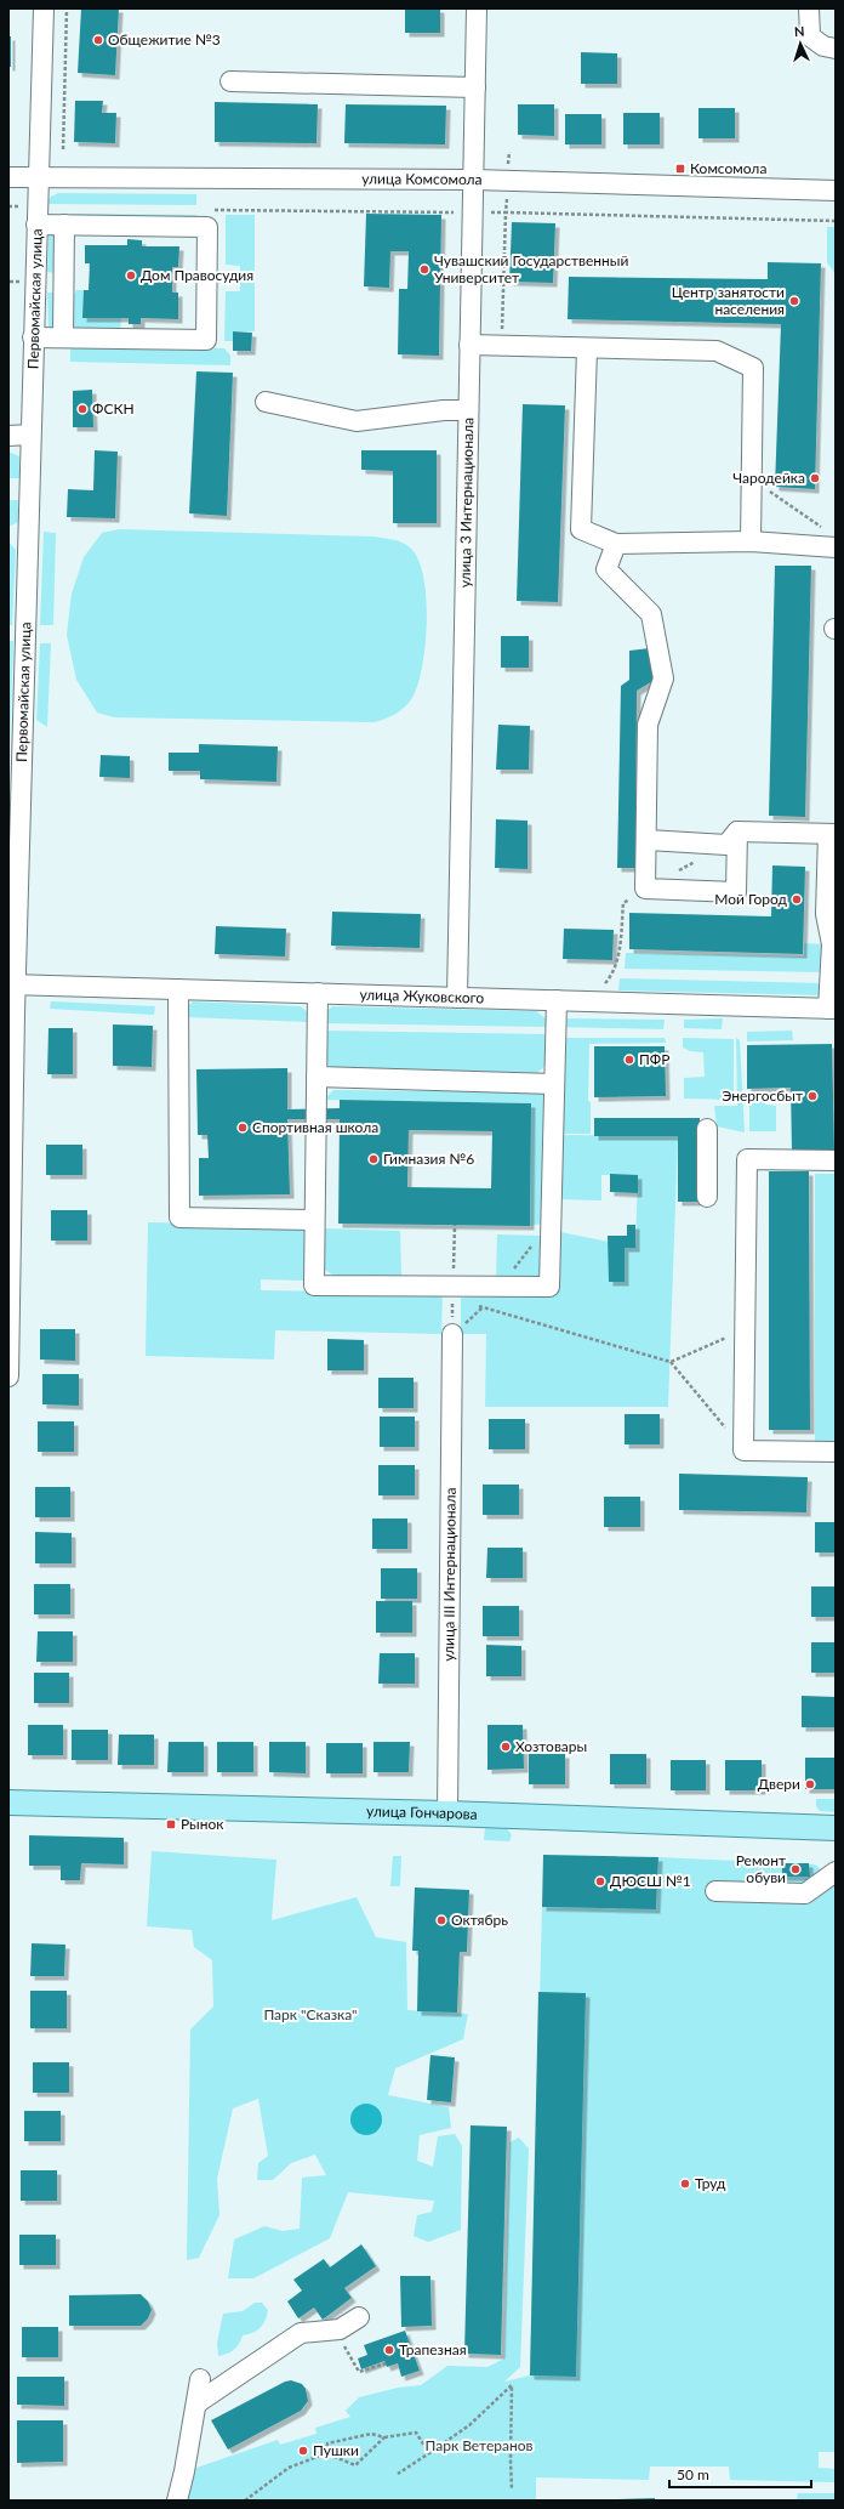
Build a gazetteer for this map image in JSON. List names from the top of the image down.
{
  "streets": {
    "main road": ["улица Гончарова"],
    "street": [
      "улица Комсомола",
      "Первомайская улица",
      "улица 3 Интернационала",
      "улица Жуковского",
      "улица III Интернационала"
    ]
  },
  "crossings": [
    ["улица Комсомола", "Первомайская улица"],
    ["улица Комсомола", "улица 3 Интернационала"],
    ["Первомайская улица", "улица Жуковского"],
    ["улица 3 Интернационала", "улица Жуковского"],
    ["улица III Интернационала", "улица Гончарова"]
  ],
  "parks": ["Парк \"Сказка\"", "Парк Ветеранов"],
  "places": {
    "other": [
      "Общежитие №3",
      "Чувашский Государственный Университет",
      "Дом Правосудия",
      "Центр занятости населения",
      "ФСКН",
      "Чародейка",
      "Мой Город",
      "ПФР",
      "Энергосбыт",
      "Спортивная школа",
      "Гимназия №6",
      "Хозтовары",
      "Двери",
      "Ремонт обуви",
      "ДЮСШ №1",
      "Октябрь",
      "Труд",
      "Трапезная",
      "Пушки"
    ],
    "transit": ["Комсомола", "Рынок"]
  },
  "scale_bar": "50 m",
  "north": "top"
}
